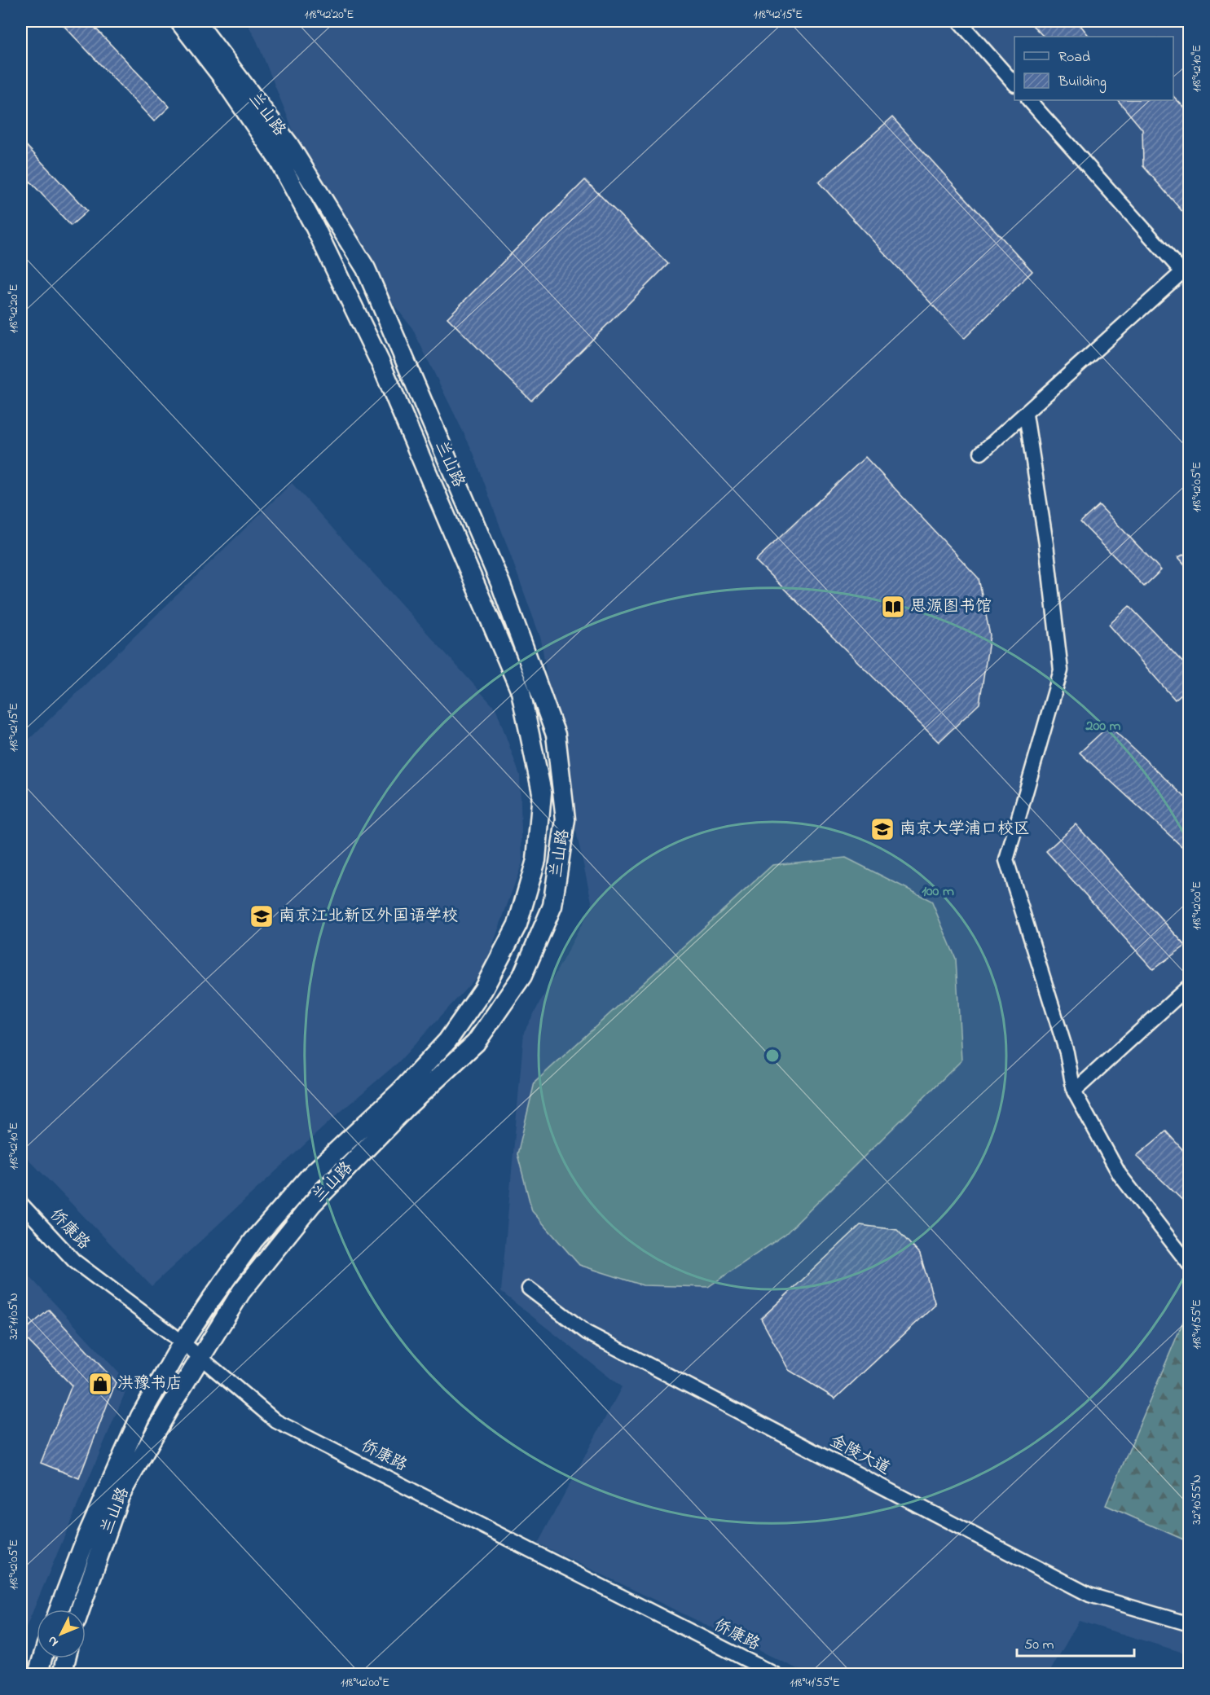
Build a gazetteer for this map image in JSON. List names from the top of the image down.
{
  "streets": {
    "street": ["兰山路", "侨康路", "金陵大道"]
  },
  "crossings": [
    ["兰山路", "侨康路"]
  ],
  "places": {
    "library": ["思源图书馆"],
    "school or university": ["南京大学浦口校区", "南京江北新区外国语学校"],
    "shop": ["洪豫书店"]
  },
  "legend": ["Road", "Building"],
  "scale_bar": "50 m",
  "north": "bottom left",
  "coordinates": [
    "118°42'20\"E",
    "118°42'15\"E",
    "118°42'10\"E",
    "118°42'05\"E",
    "118°42'00\"E",
    "32°11'05\"N",
    "118°41'55\"E",
    "32°10'55\"N"
  ],
  "rings": ["200 m", "100 m"]
}
